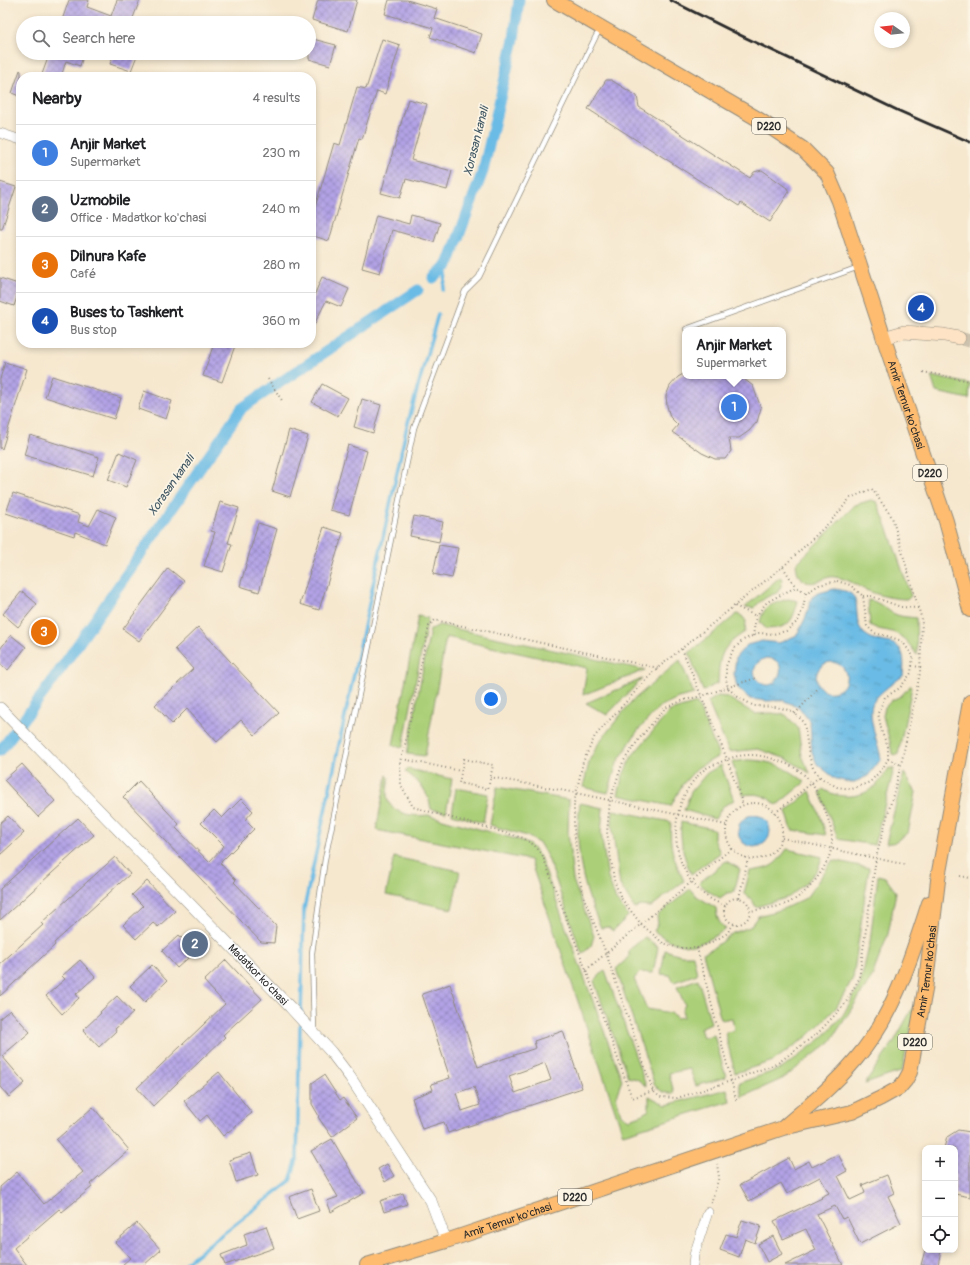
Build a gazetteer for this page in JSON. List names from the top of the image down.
{
  "streets": {
    "main road": ["D220", "Amir Temur ko'chasi"],
    "street": ["Madatkor ko'chasi"]
  },
  "crossings": [
    ["D220", "Amir Temur ko'chasi"],
    ["Amir Temur ko'chasi", "Madatkor ko'chasi"]
  ],
  "water": ["Xorasan kanali"],
  "north": "left",
  "page": {
    "search": "Search here",
    "heading": ["Nearby", "4 results"],
    "list": [
      {
        "mark": "1",
        "name": "Anjir Market",
        "note": "Supermarket",
        "value": "230 m"
      },
      {
        "mark": "2",
        "name": "Uzmobile",
        "note": "Office · Madatkor ko'chasi",
        "value": "240 m"
      },
      {
        "mark": "3",
        "name": "Dilnura Kafe",
        "note": "Café",
        "value": "280 m"
      },
      {
        "mark": "4",
        "name": "Buses to Tashkent",
        "note": "Bus stop",
        "value": "360 m"
      }
    ],
    "pins": [
      "4",
      "1",
      "3",
      "2"
    ],
    "popup": ["Anjir Market", "Supermarket"],
    "map_buttons": ["+", "−"]
  }
}
